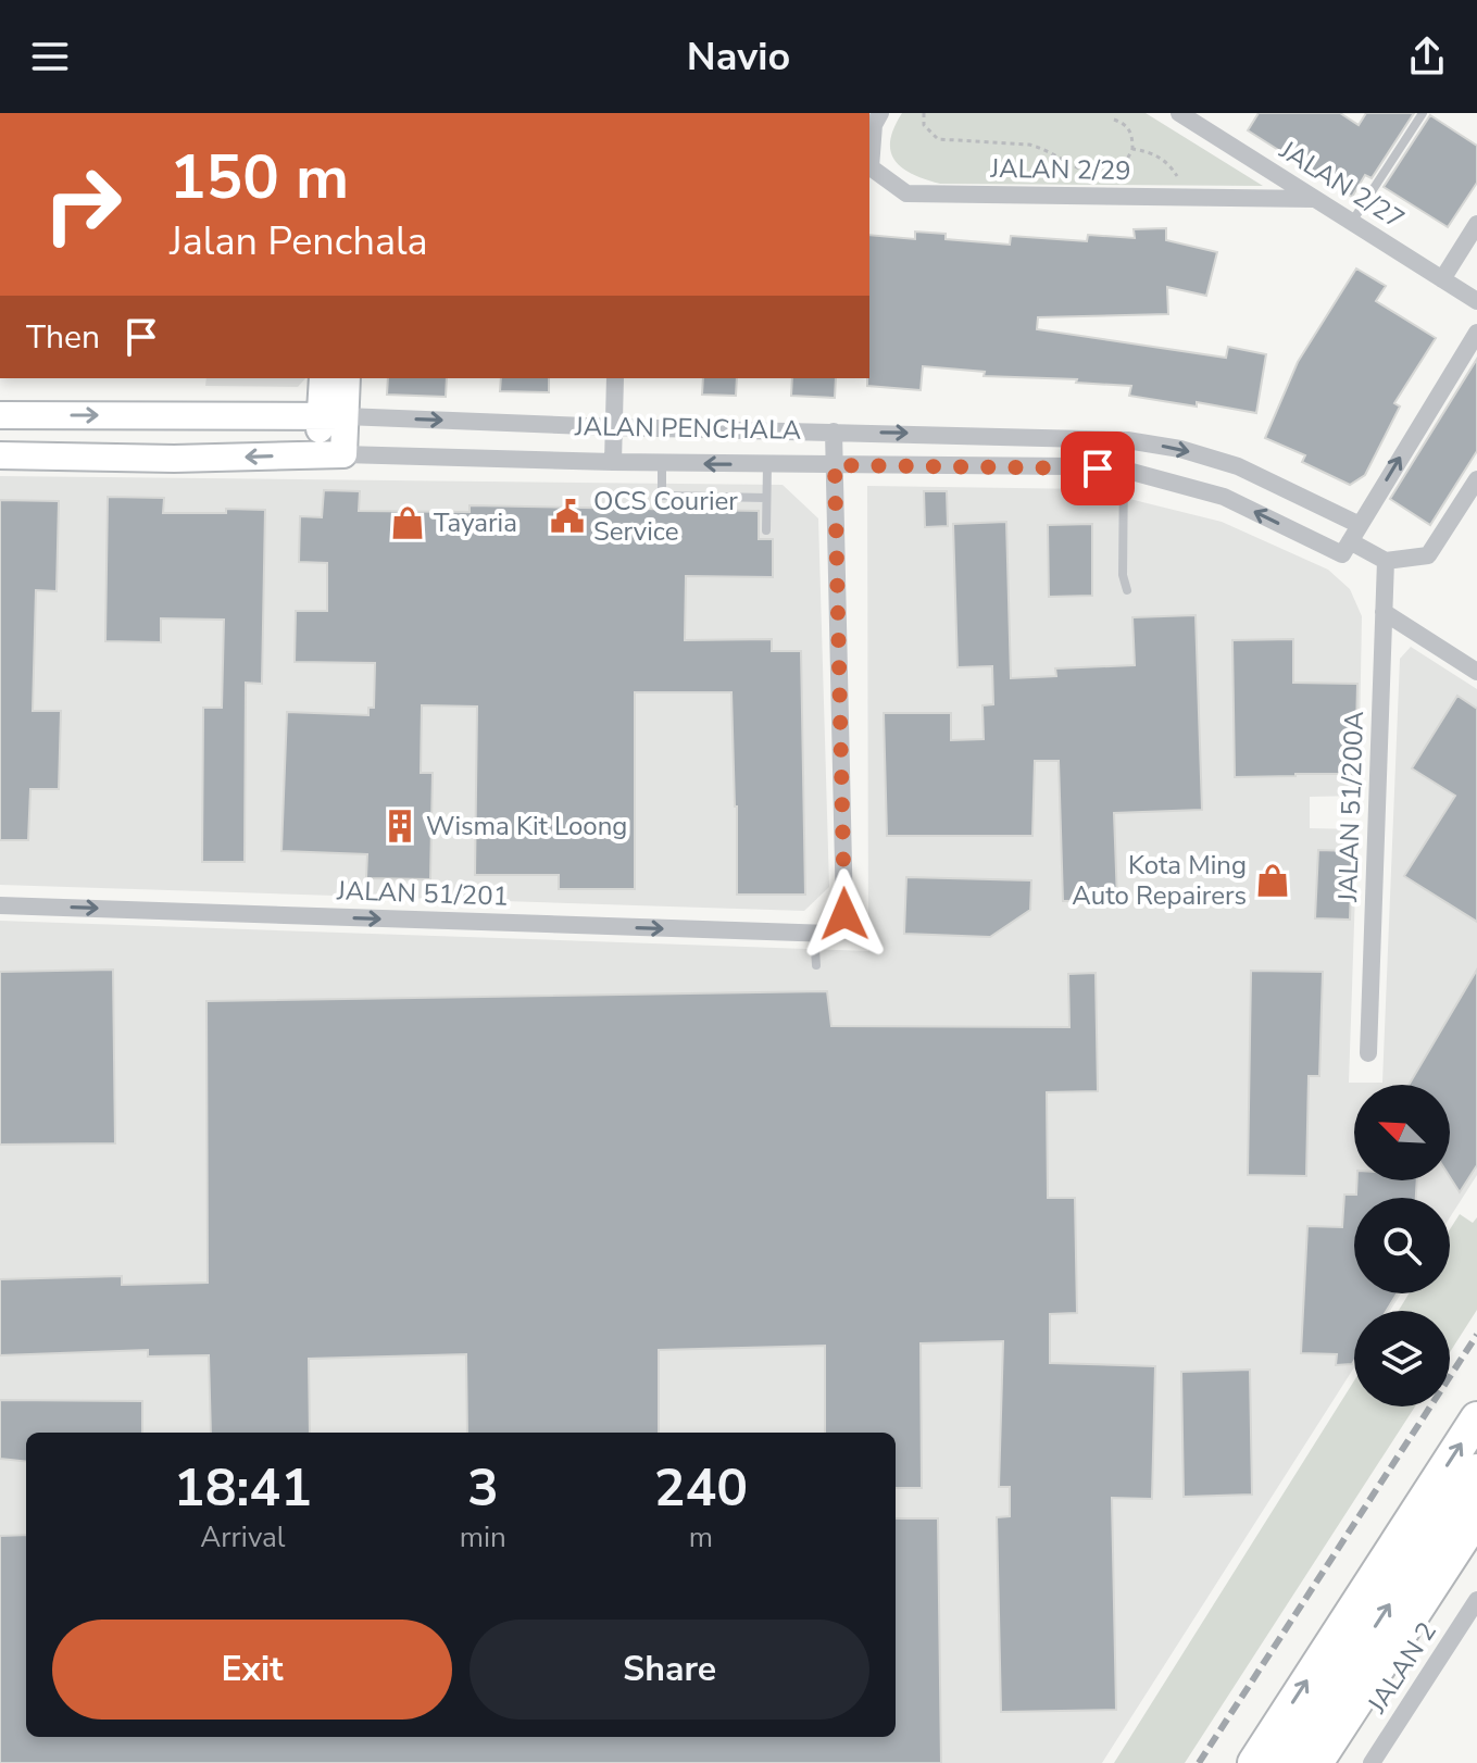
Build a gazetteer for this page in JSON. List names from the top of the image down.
{
  "streets": {
    "main road": ["JALAN PENCHALA"],
    "street": [
      "JALAN 2/29",
      "JALAN 2/27",
      "JALAN 51/200A",
      "JALAN 51/201",
      "JALAN 2"
    ]
  },
  "crossings": [
    ["JALAN 2/29", "JALAN 2/27"],
    ["JALAN PENCHALA", "JALAN 51/200A"],
    ["JALAN PENCHALA", "JALAN 51/201"]
  ],
  "one_way": ["JALAN 51/201"],
  "places": {
    "public building": ["OCS Courier Service"],
    "shop": ["Tayaria", "Kota Ming Auto Repairers"],
    "building": ["Wisma Kit Loong"]
  },
  "north": "top left",
  "page": {
    "header": "Navio",
    "turn": ["150 m", "Jalan Penchala"],
    "then": "Then",
    "eta": [
      "18:41",
      "Arrival",
      "3",
      "min",
      "240",
      "m"
    ],
    "buttons": ["Exit", "Share"]
  }
}
